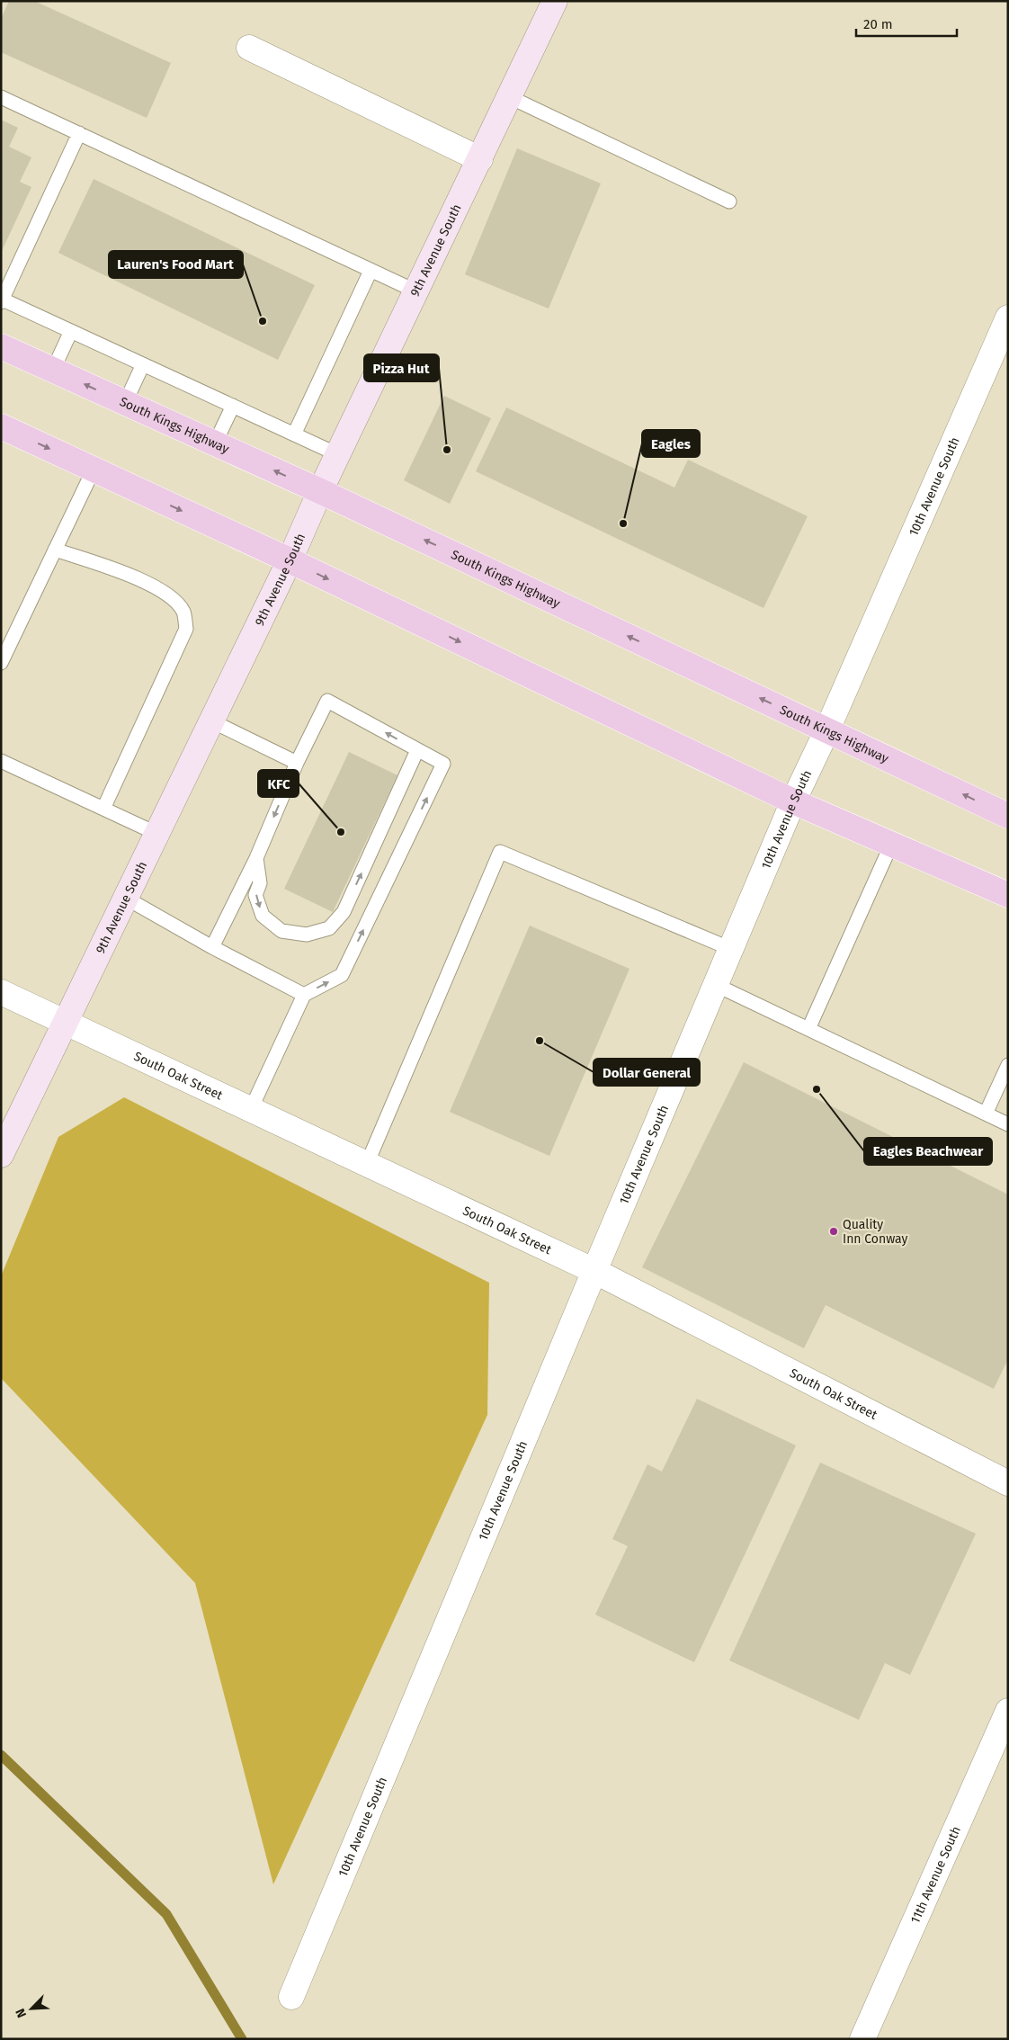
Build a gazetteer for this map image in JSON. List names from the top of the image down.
{
  "streets": {
    "main road": ["South Kings Highway"],
    "street": [
      "9th Avenue South",
      "10th Avenue South",
      "South Oak Street",
      "11th Avenue South"
    ]
  },
  "crossings": [
    ["9th Avenue South", "South Kings Highway"],
    ["9th Avenue South", "South Oak Street"],
    ["South Kings Highway", "10th Avenue South"],
    ["10th Avenue South", "South Oak Street"]
  ],
  "places": [
    "Lauren's Food Mart",
    "Pizza Hut",
    "Eagles",
    "KFC",
    "Dollar General",
    "Eagles Beachwear",
    "Quality Inn Conway"
  ],
  "scale_bar": "20 m",
  "north": "bottom left"
}
